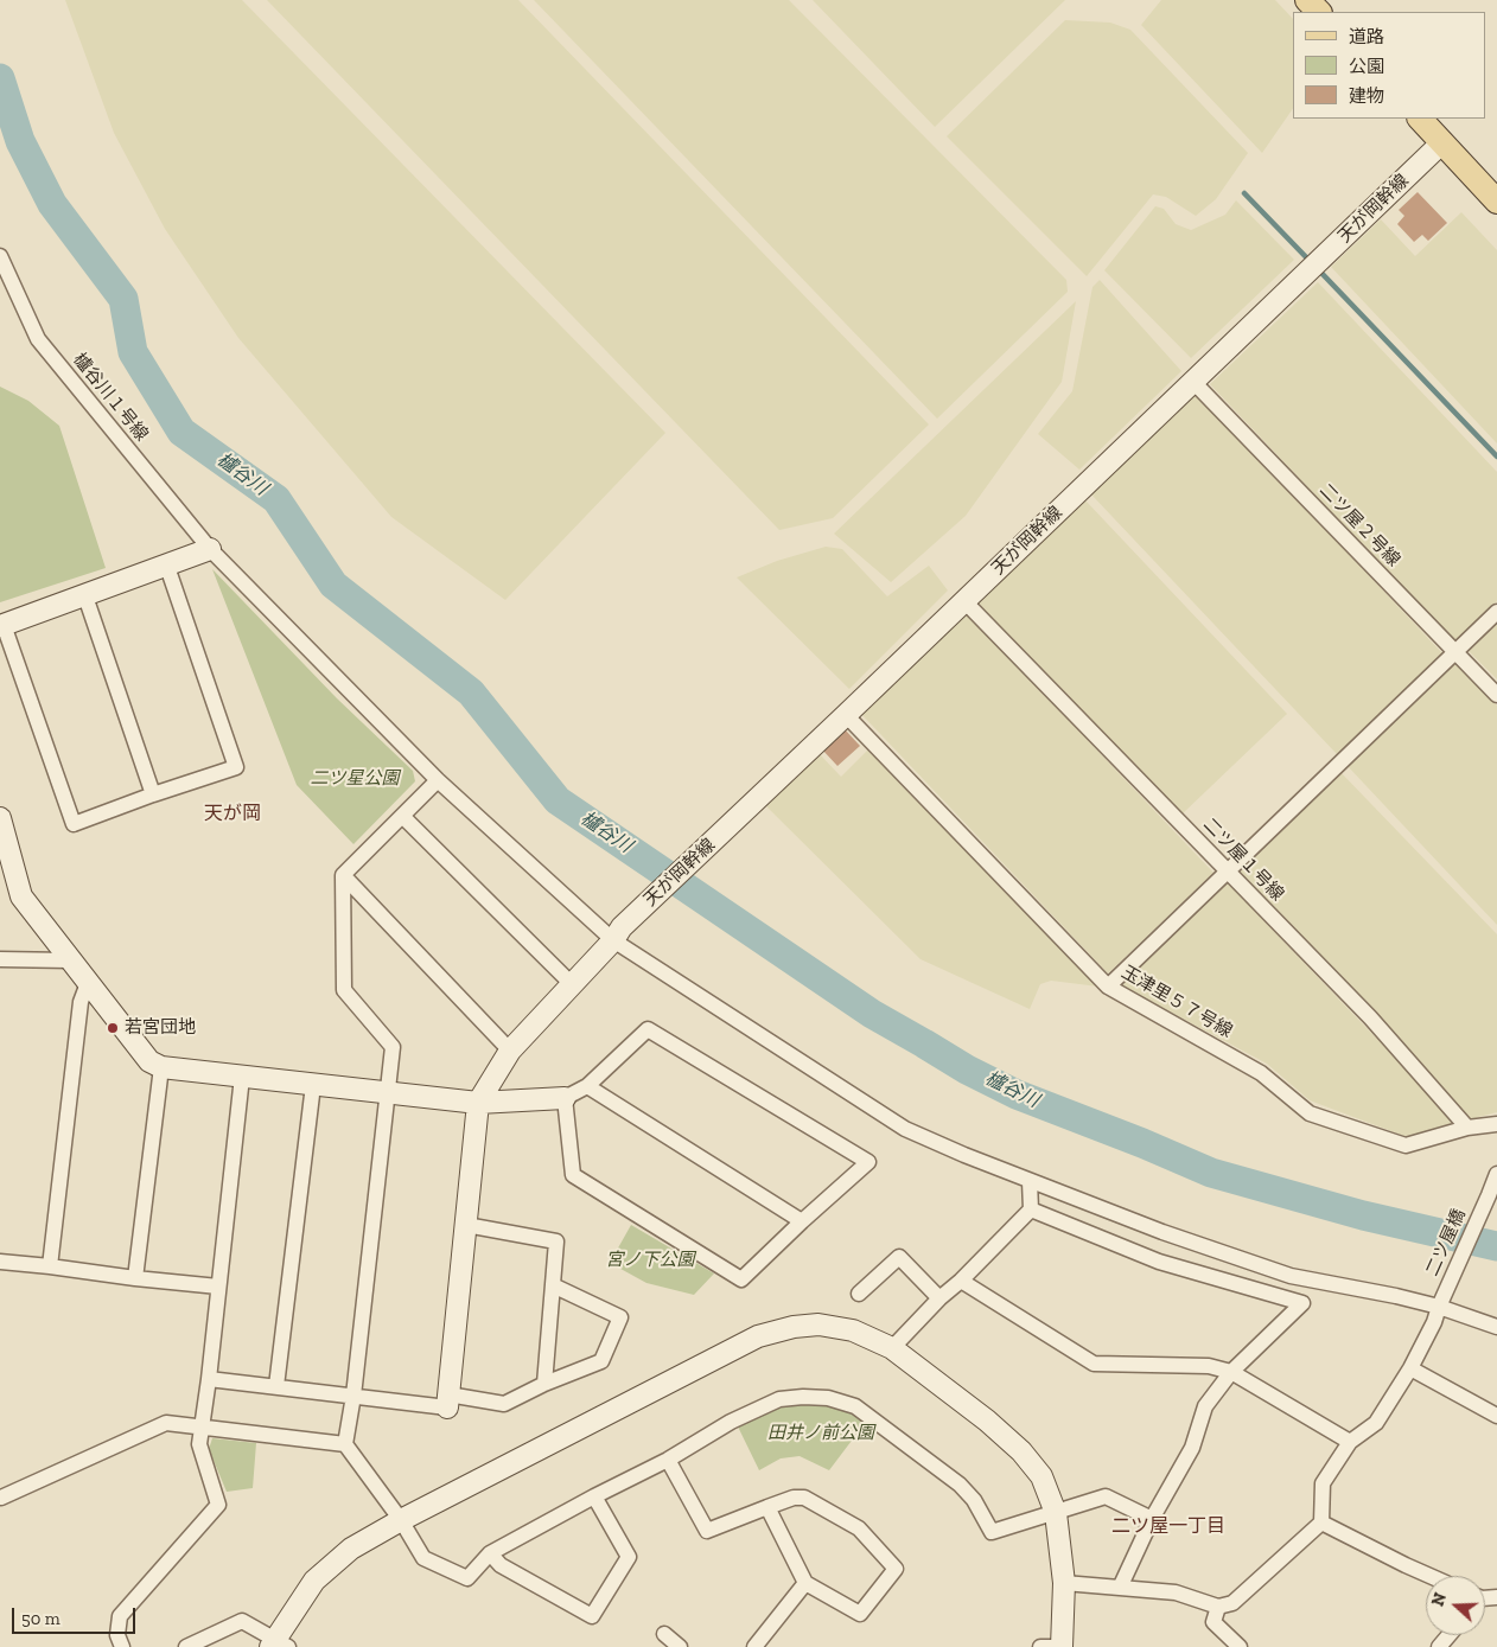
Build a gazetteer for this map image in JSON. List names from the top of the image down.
{
  "streets": {
    "street": [
      "天が岡幹線",
      "櫨谷川１号線",
      "二ツ屋２号線",
      "二ツ屋１号線",
      "玉津里５７号線",
      "二ツ屋橋"
    ]
  },
  "crossings": [
    ["天が岡幹線", "櫨谷川１号線"],
    ["天が岡幹線", "二ツ屋２号線"],
    ["天が岡幹線", "二ツ屋１号線"],
    ["天が岡幹線", "玉津里５７号線"],
    ["櫨谷川１号線", "二ツ屋橋"],
    ["二ツ屋１号線", "玉津里５７号線"]
  ],
  "districts": ["天が岡", "二ツ屋一丁目"],
  "water": ["櫨谷川"],
  "parks": ["二ツ星公園", "宮ノ下公園", "田井ノ前公園"],
  "places": ["若宮団地"],
  "legend": ["道路", "公園", "建物"],
  "scale_bar": "50 m",
  "north": "left"
}
